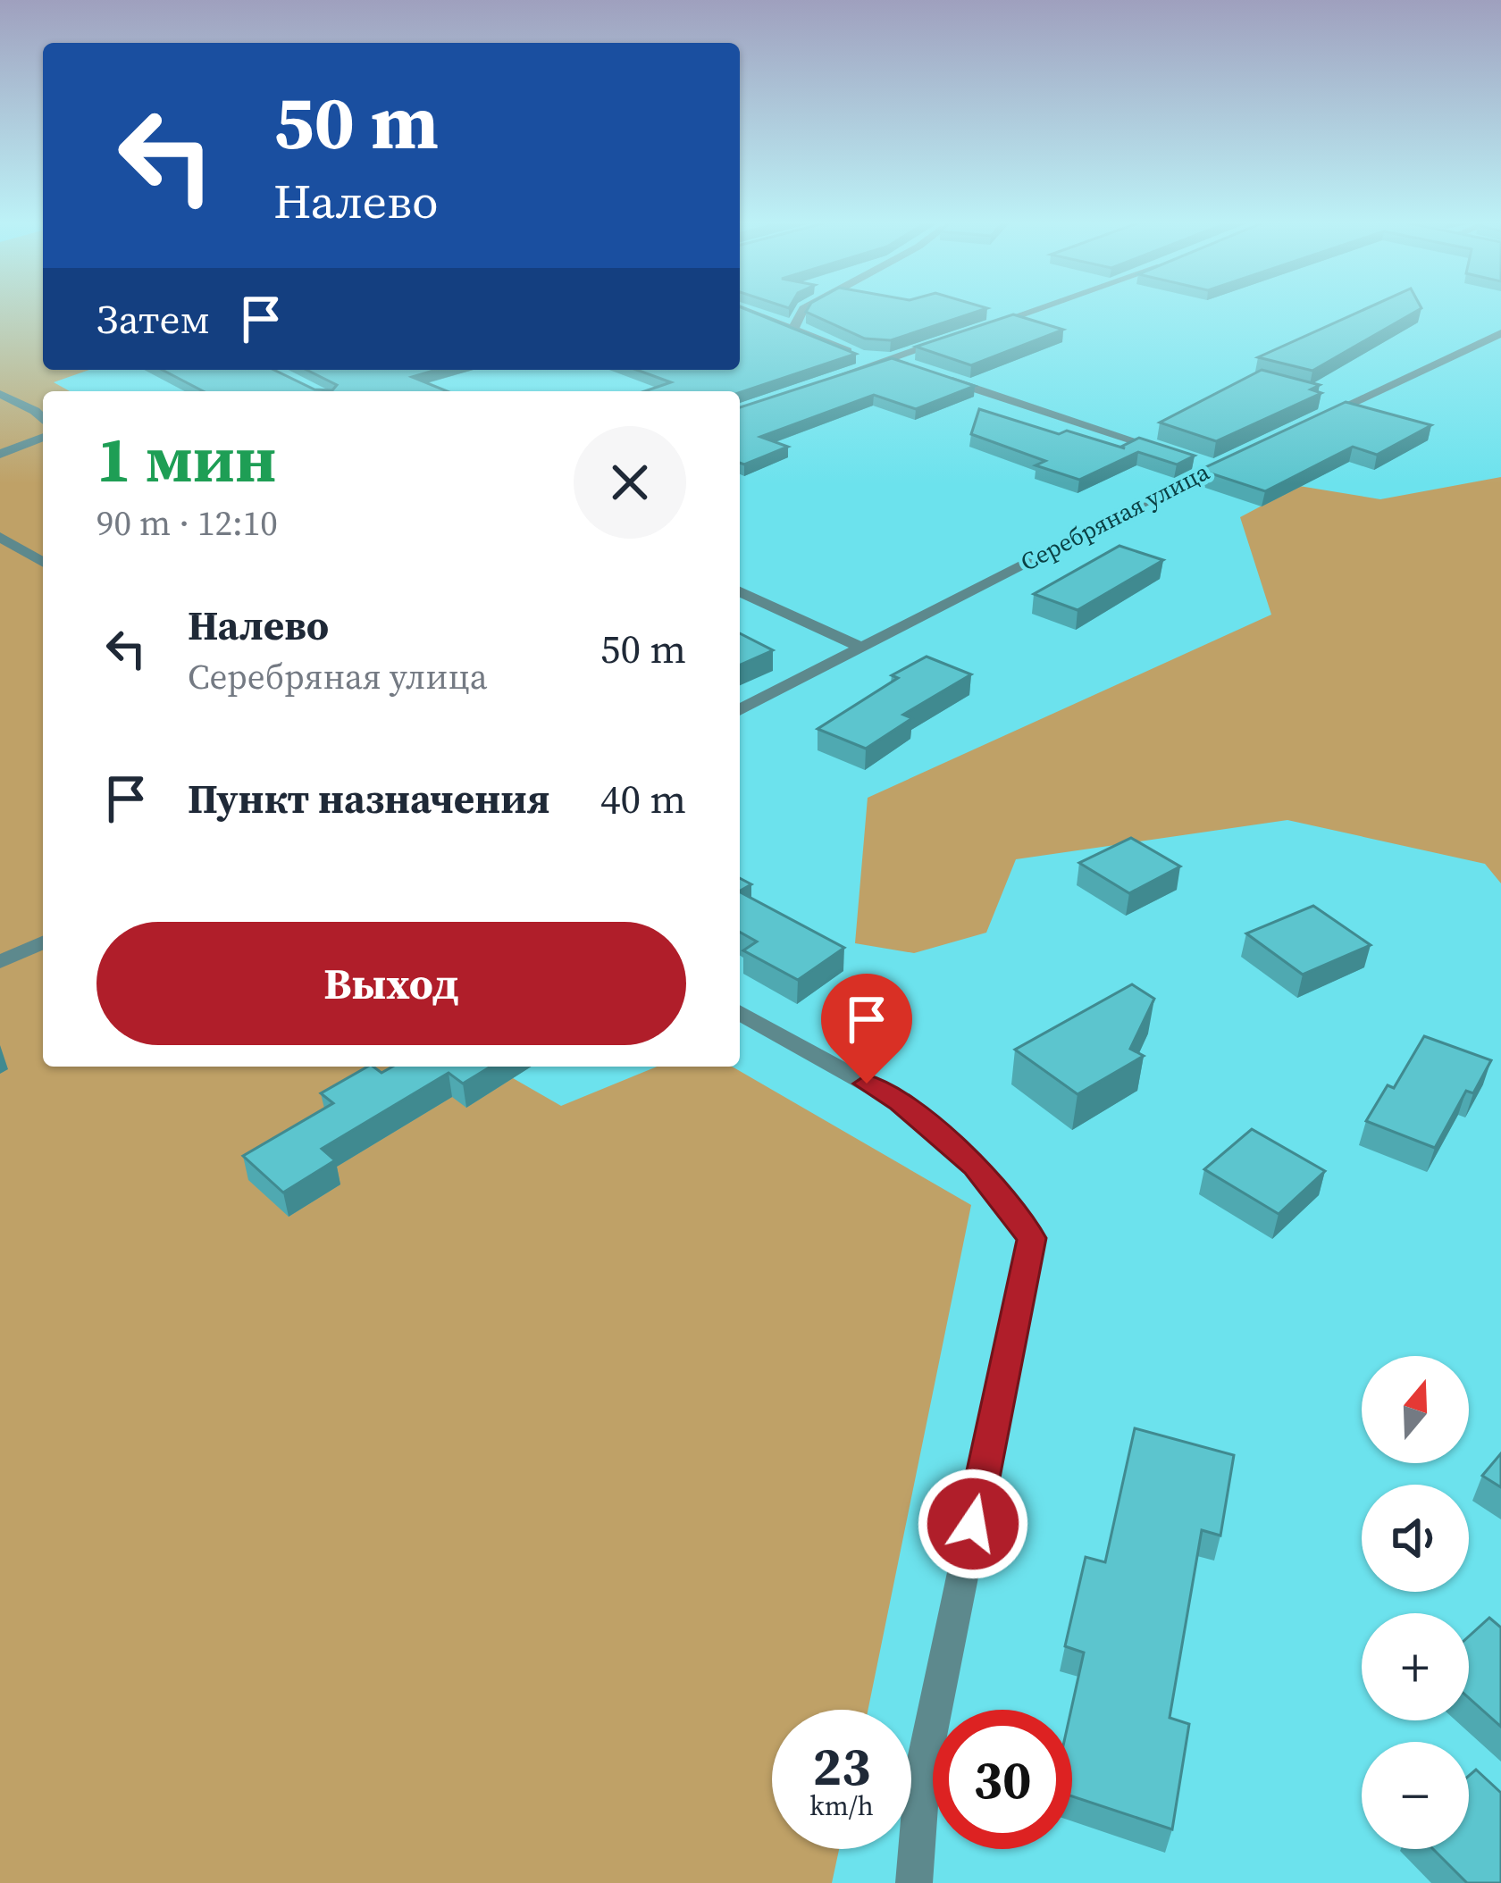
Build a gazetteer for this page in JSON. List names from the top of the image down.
{
  "streets": {
    "street": ["Серебряная улица"]
  },
  "north": "top",
  "page": {
    "turn": ["50 m", "Налево"],
    "then": "Затем",
    "heading": ["1 мин", "90 m · 12:10"],
    "list": [
      {
        "name": "Налево",
        "note": "Серебряная улица",
        "value": "50 m"
      },
      {
        "name": "Пункт назначения",
        "value": "40 m"
      }
    ],
    "buttons": "Выход",
    "map_buttons": ["+", "−"],
    "speed": "23 km/h",
    "limit": "30"
  }
}
